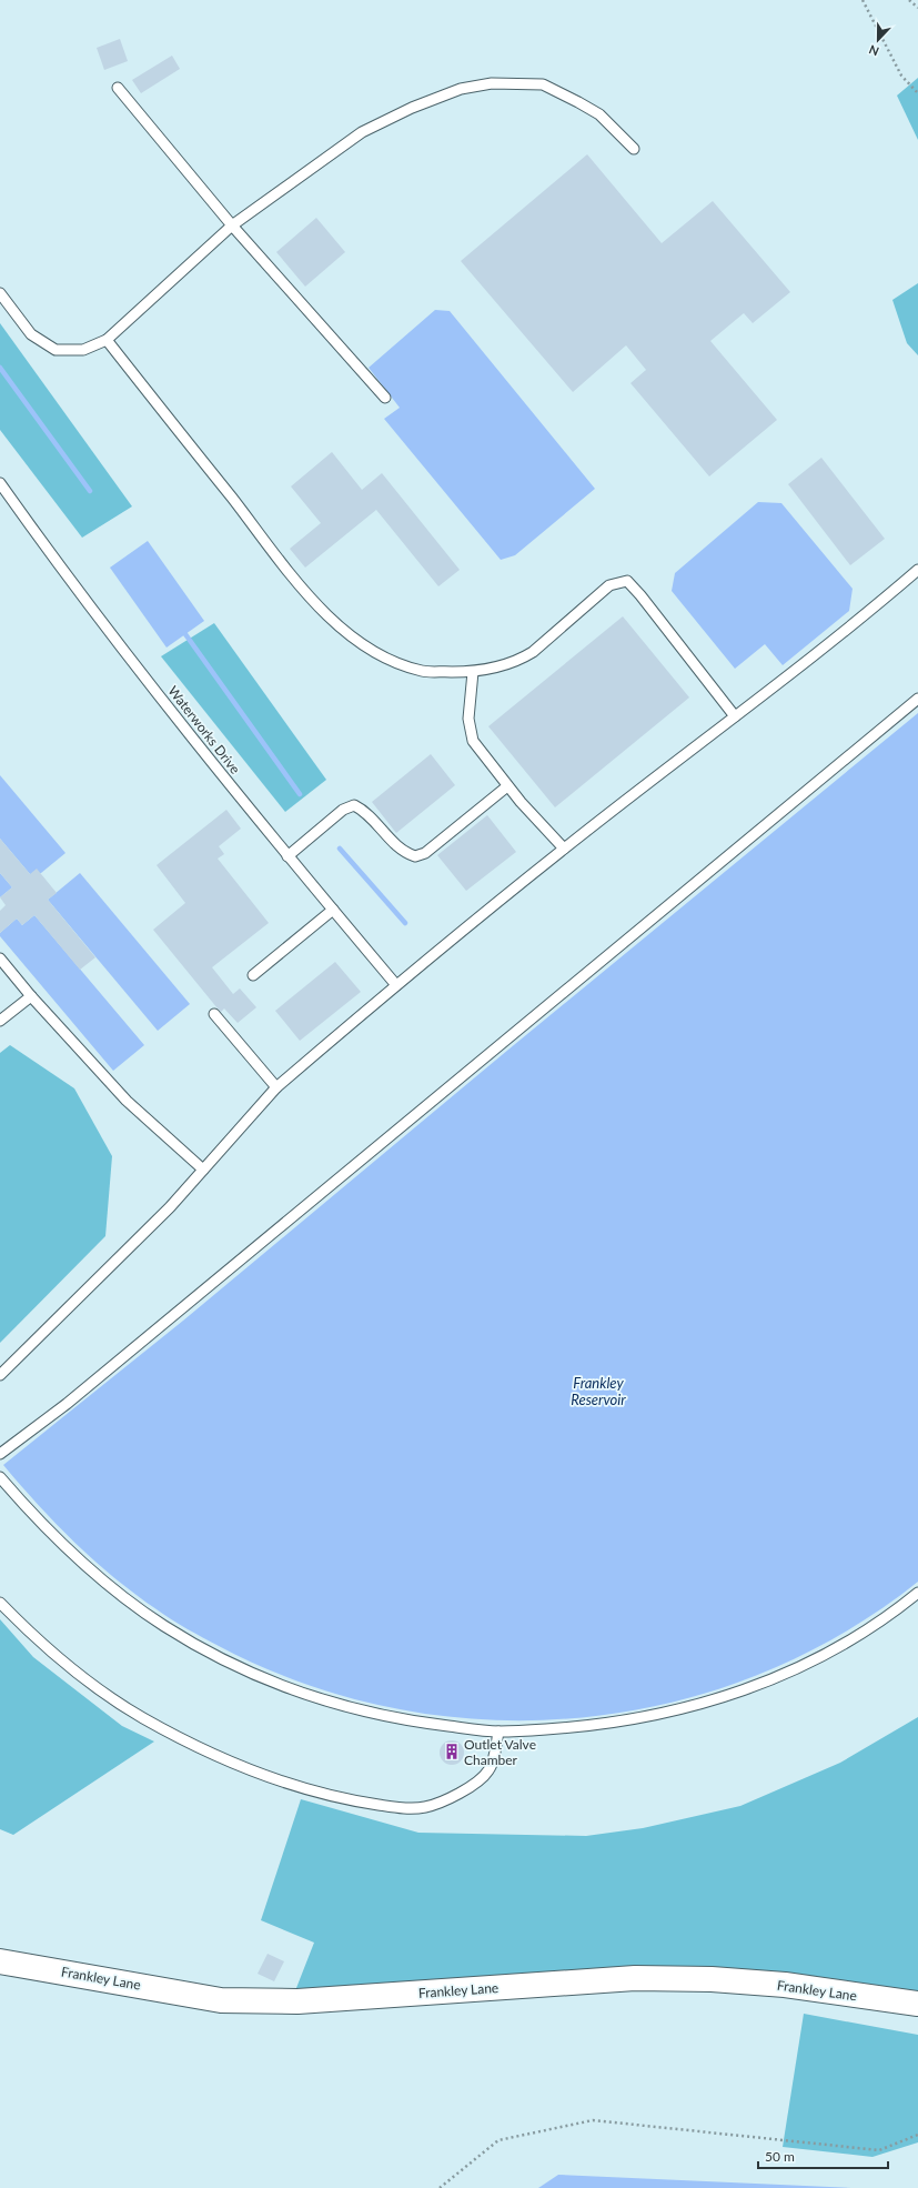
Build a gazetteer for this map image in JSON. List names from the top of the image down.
{
  "streets": {
    "street": ["Frankley Lane"],
    "lane": ["Waterworks Drive"]
  },
  "water": ["Frankley Reservoir"],
  "places": {
    "building": ["Outlet Valve Chamber"]
  },
  "scale_bar": "50 m",
  "north": "bottom"
}
